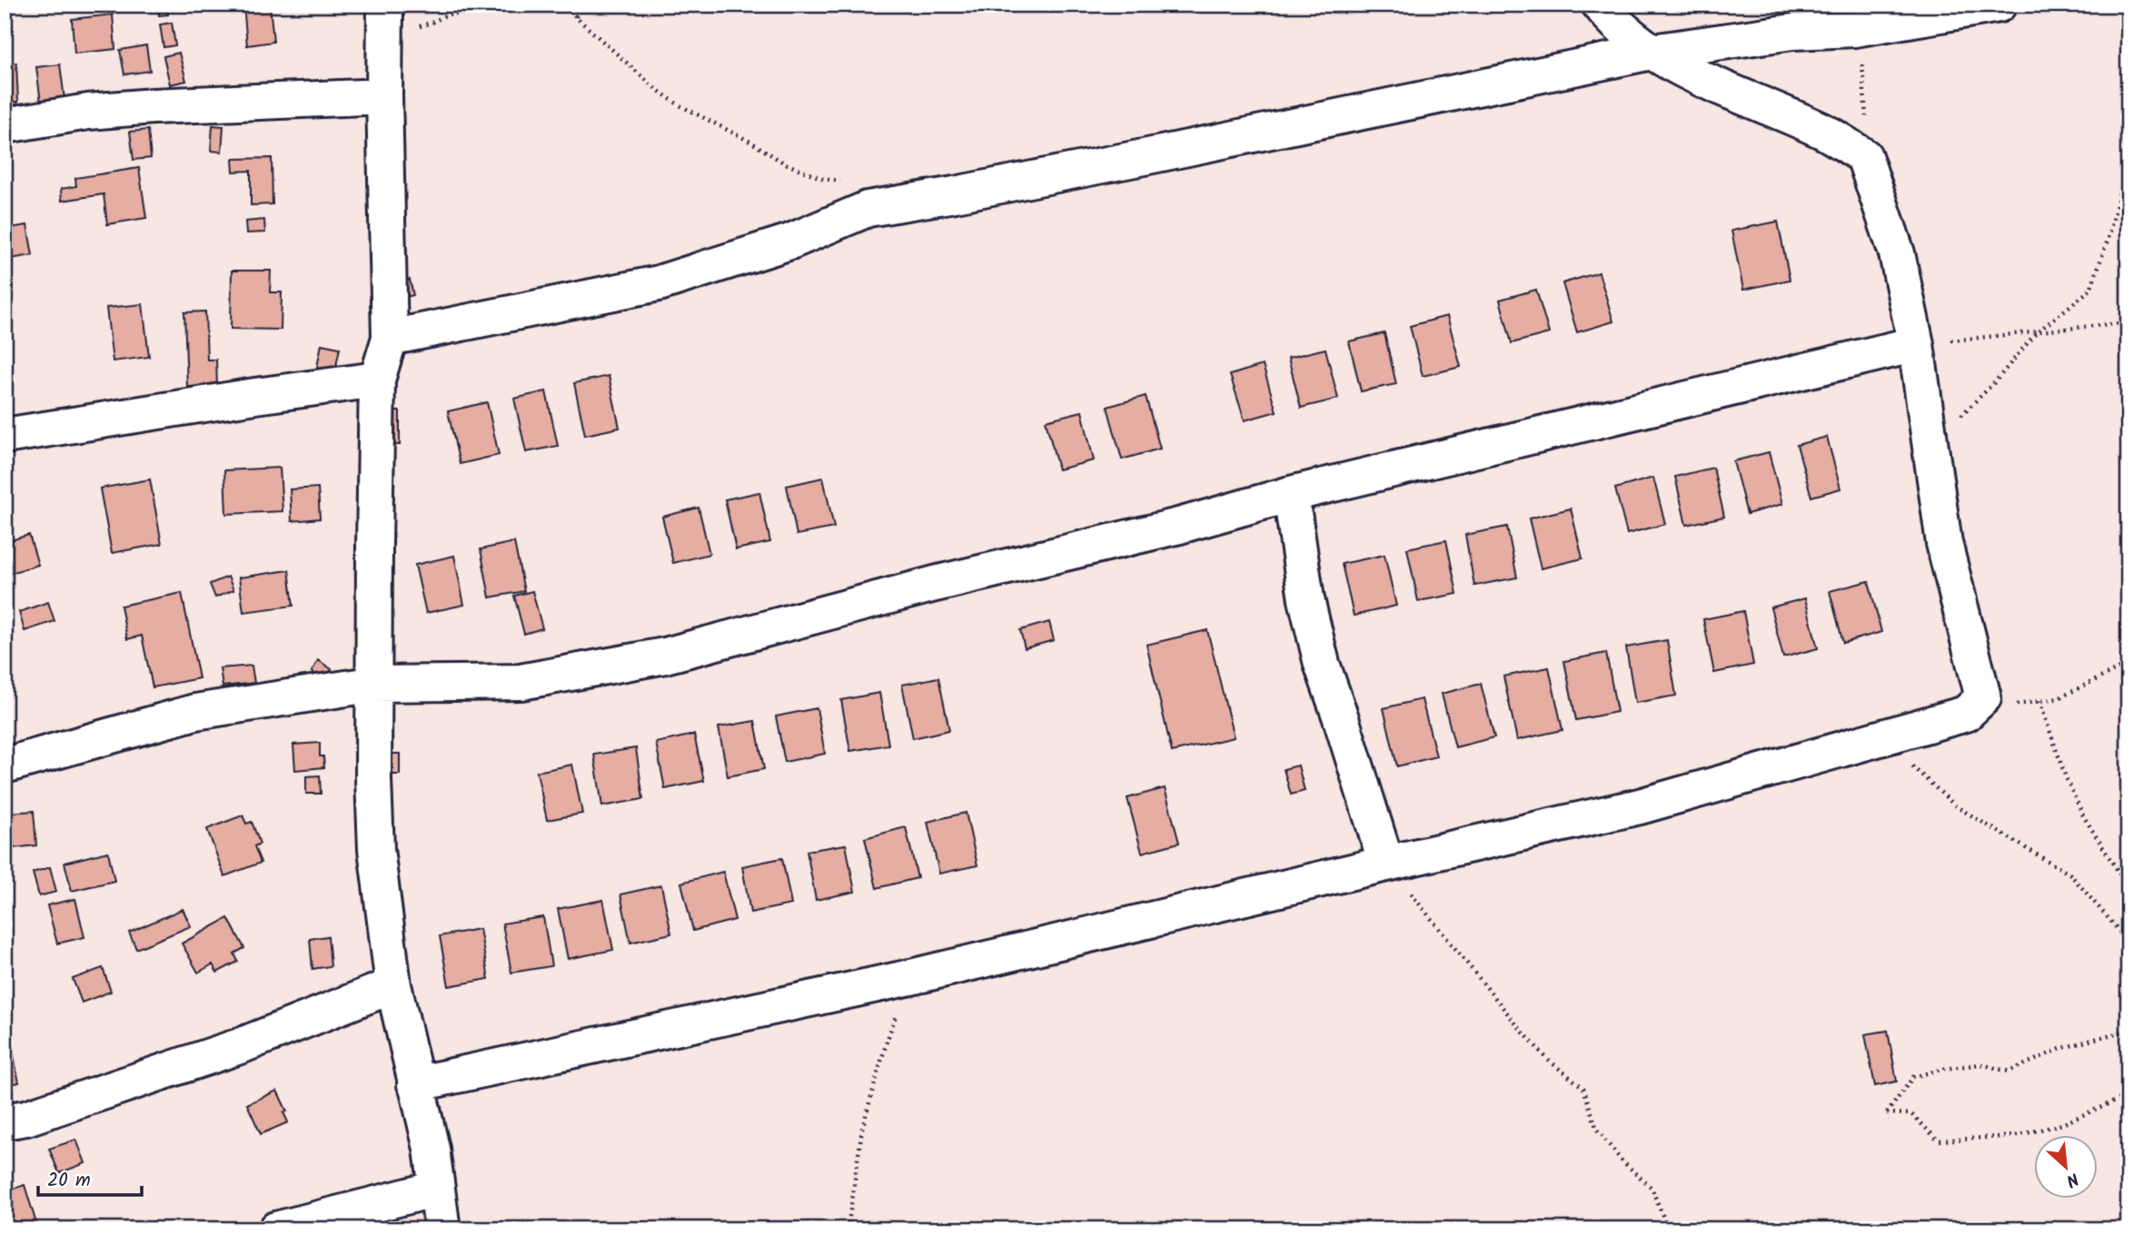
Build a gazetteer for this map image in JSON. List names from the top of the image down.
{
  "scale_bar": "20 m",
  "north": "bottom right"
}
